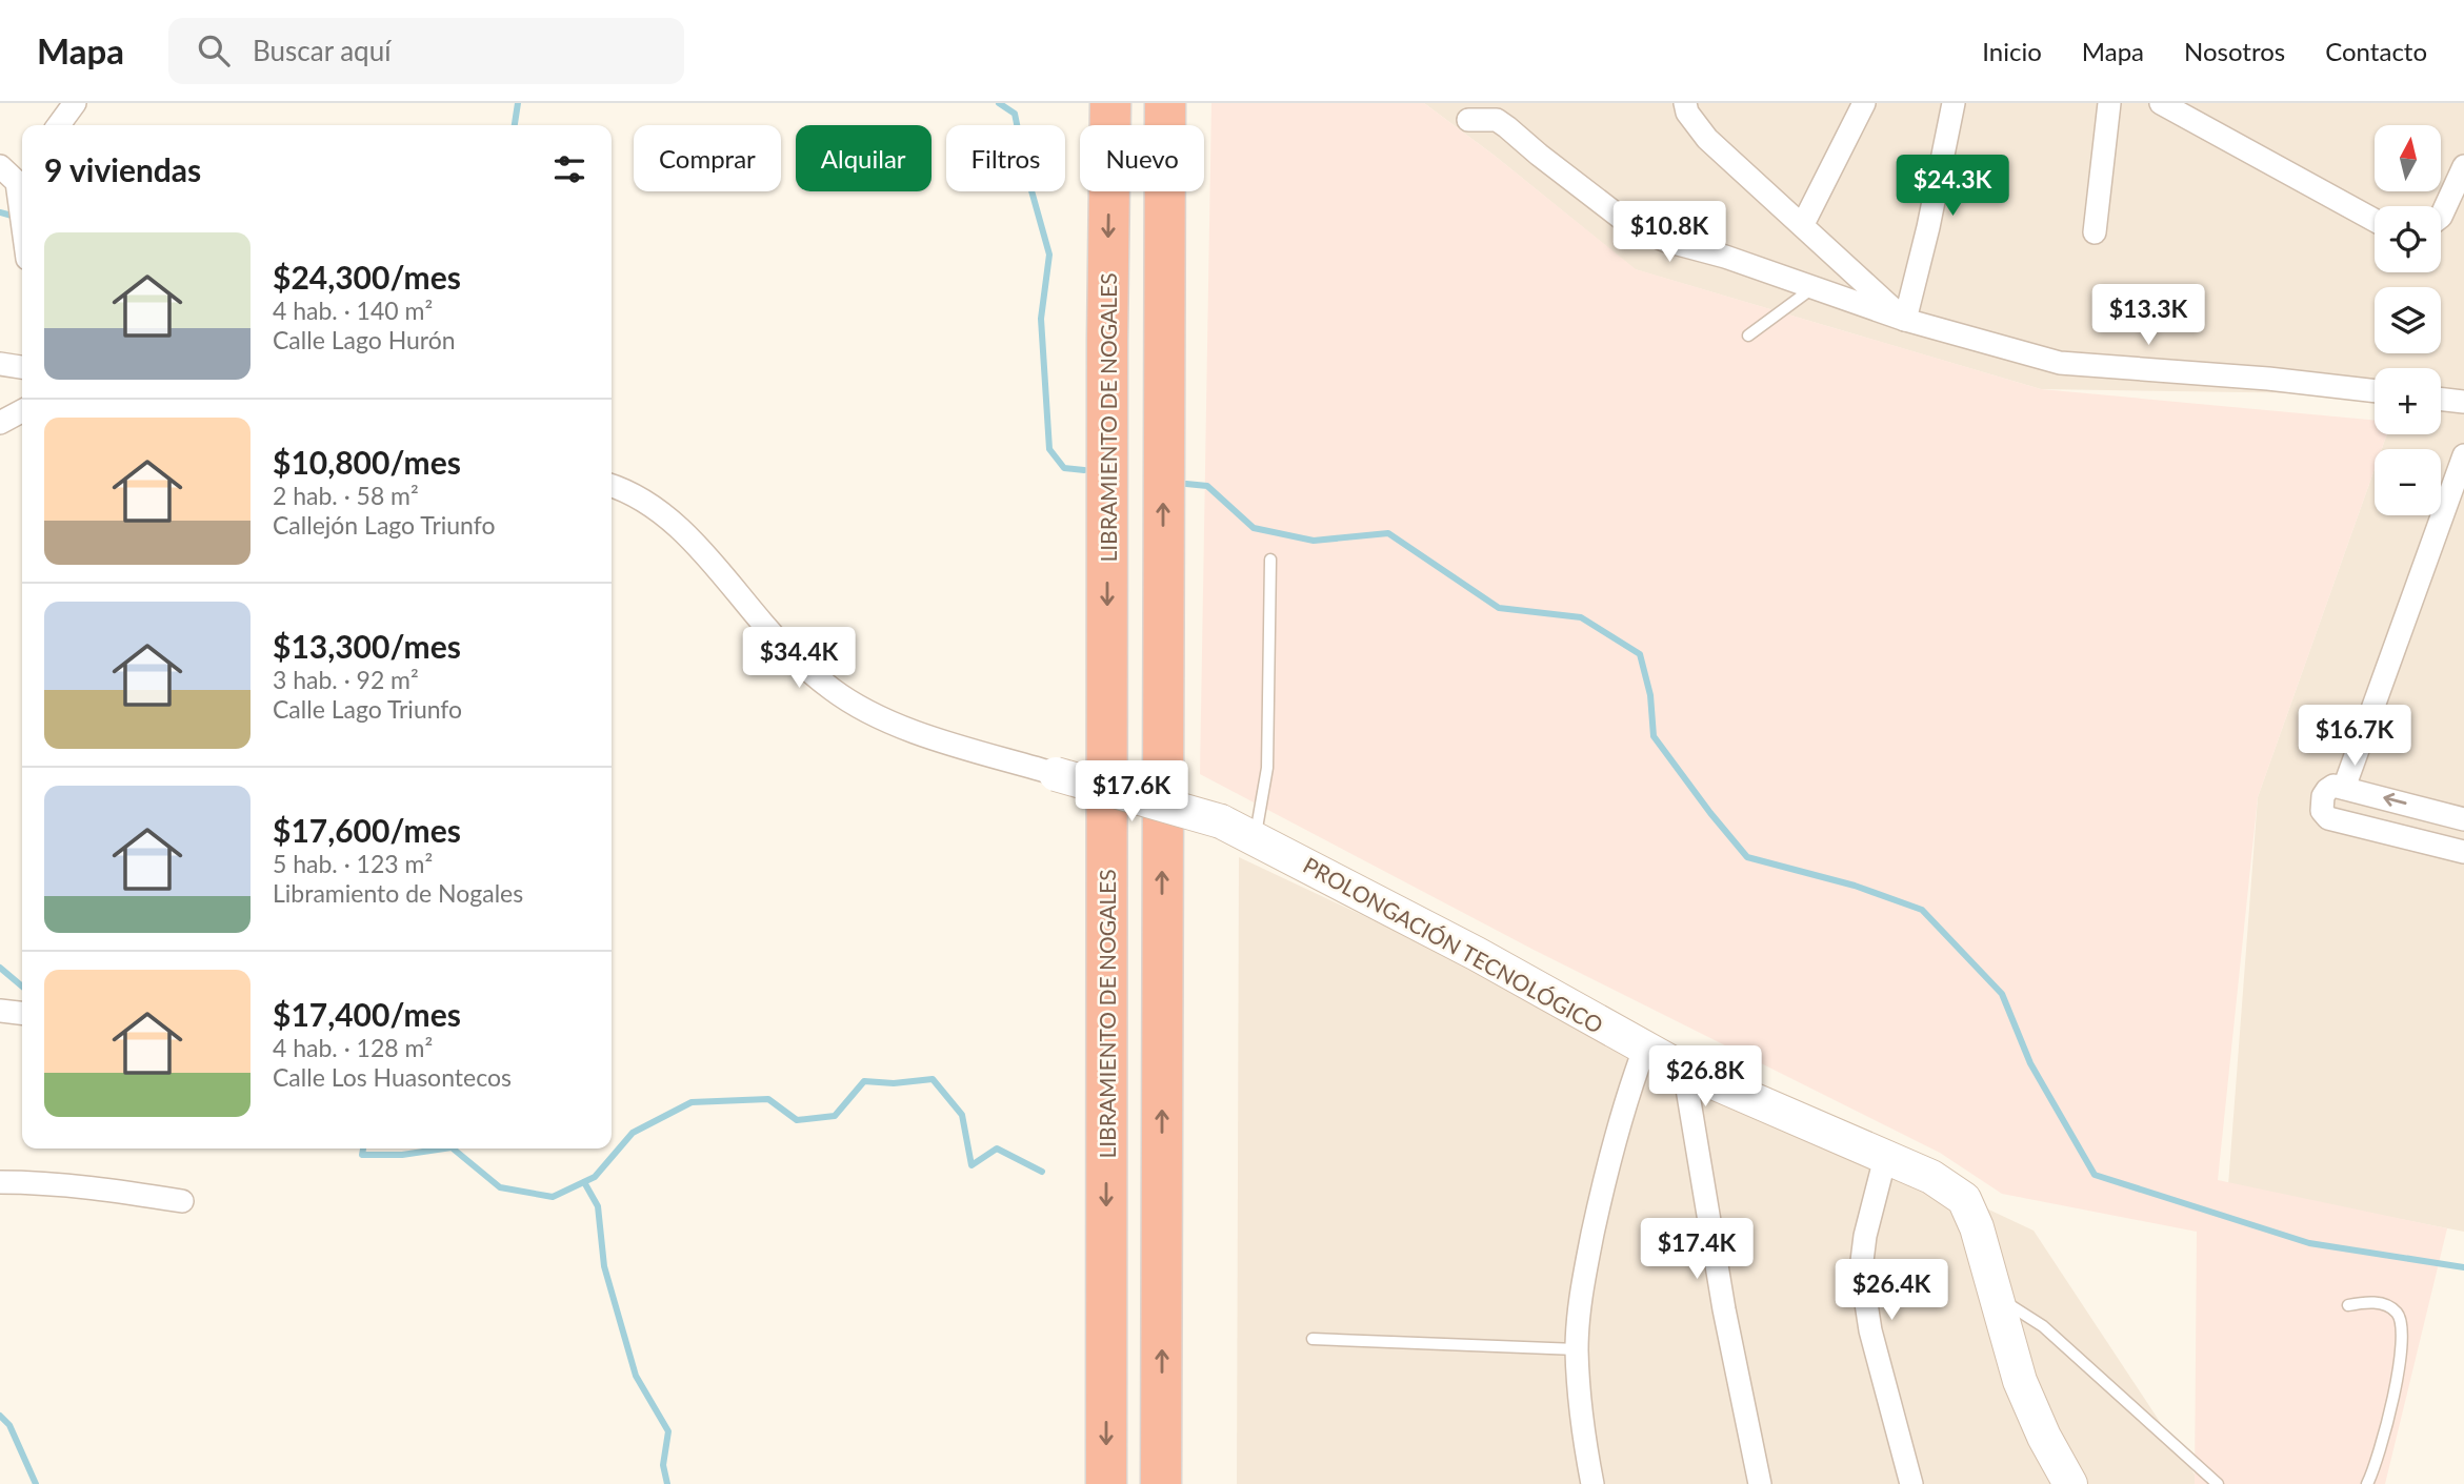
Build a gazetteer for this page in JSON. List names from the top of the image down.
{
  "streets": {
    "highway": ["LIBRAMIENTO DE NOGALES"],
    "street": ["PROLONGACIÓN TECNOLÓGICO"]
  },
  "north": "top",
  "page": {
    "header": "Mapa",
    "search": "Buscar aquí",
    "nav": [
      "Inicio",
      "Mapa",
      "Nosotros",
      "Contacto"
    ],
    "map_buttons": ["+", "−"],
    "chip": [
      "Comprar",
      "Alquilar",
      "Filtros",
      "Nuevo"
    ],
    "heading": "9 viviendas",
    "price": [
      "$24.3K",
      "$10.8K",
      "$13.3K",
      "$34.4K",
      "$16.7K",
      "$17.6K",
      "$26.8K",
      "$17.4K",
      "$26.4K"
    ],
    "list": [
      {
        "name": "$24,300/mes",
        "note": "4 hab. · 140 m² · Calle Lago Hurón"
      },
      {
        "name": "$10,800/mes",
        "note": "2 hab. · 58 m² · Callejón Lago Triunfo"
      },
      {
        "name": "$13,300/mes",
        "note": "3 hab. · 92 m² · Calle Lago Triunfo"
      },
      {
        "name": "$17,600/mes",
        "note": "5 hab. · 123 m² · Libramiento de Nogales"
      },
      {
        "name": "$17,400/mes",
        "note": "4 hab. · 128 m² · Calle Los Huasontecos"
      }
    ]
  }
}
